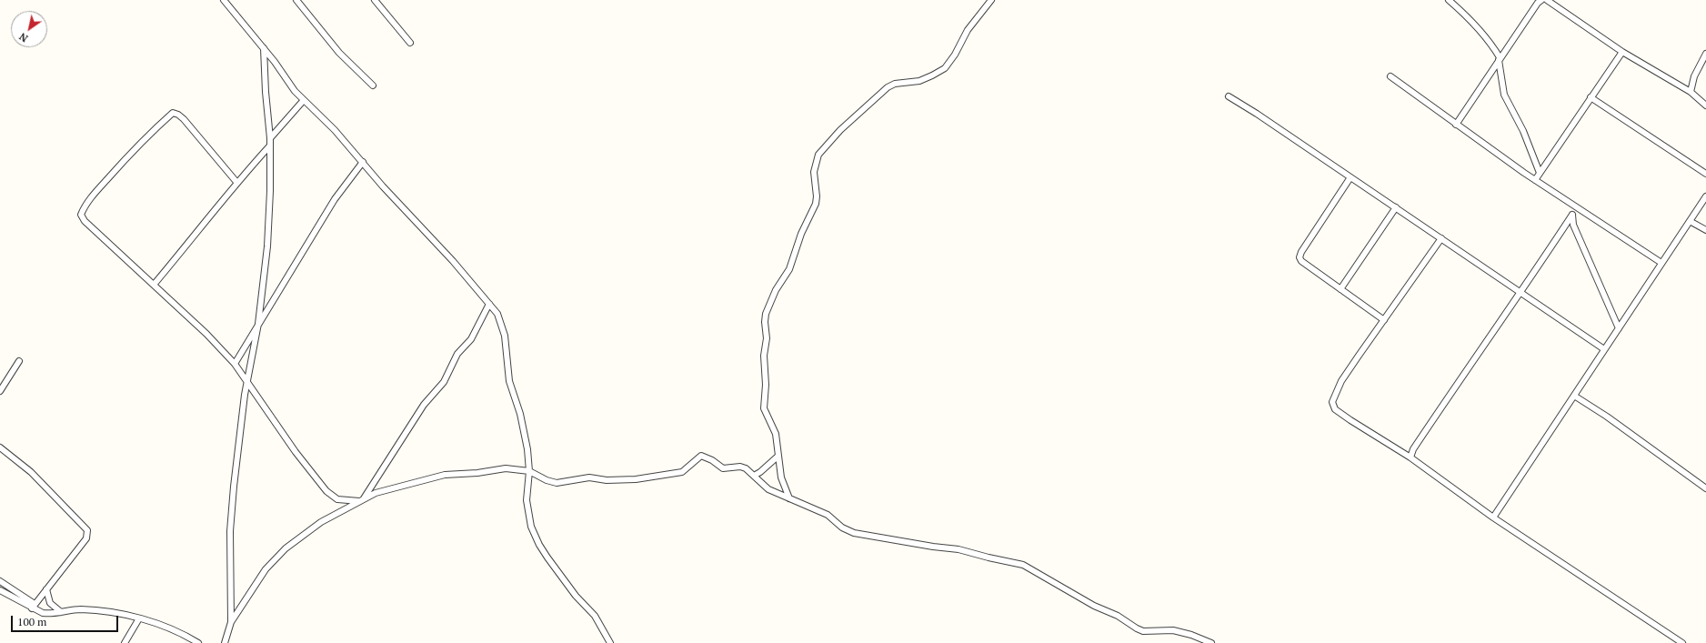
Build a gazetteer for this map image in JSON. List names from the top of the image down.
{
  "scale_bar": "100 m",
  "north": "bottom left"
}
